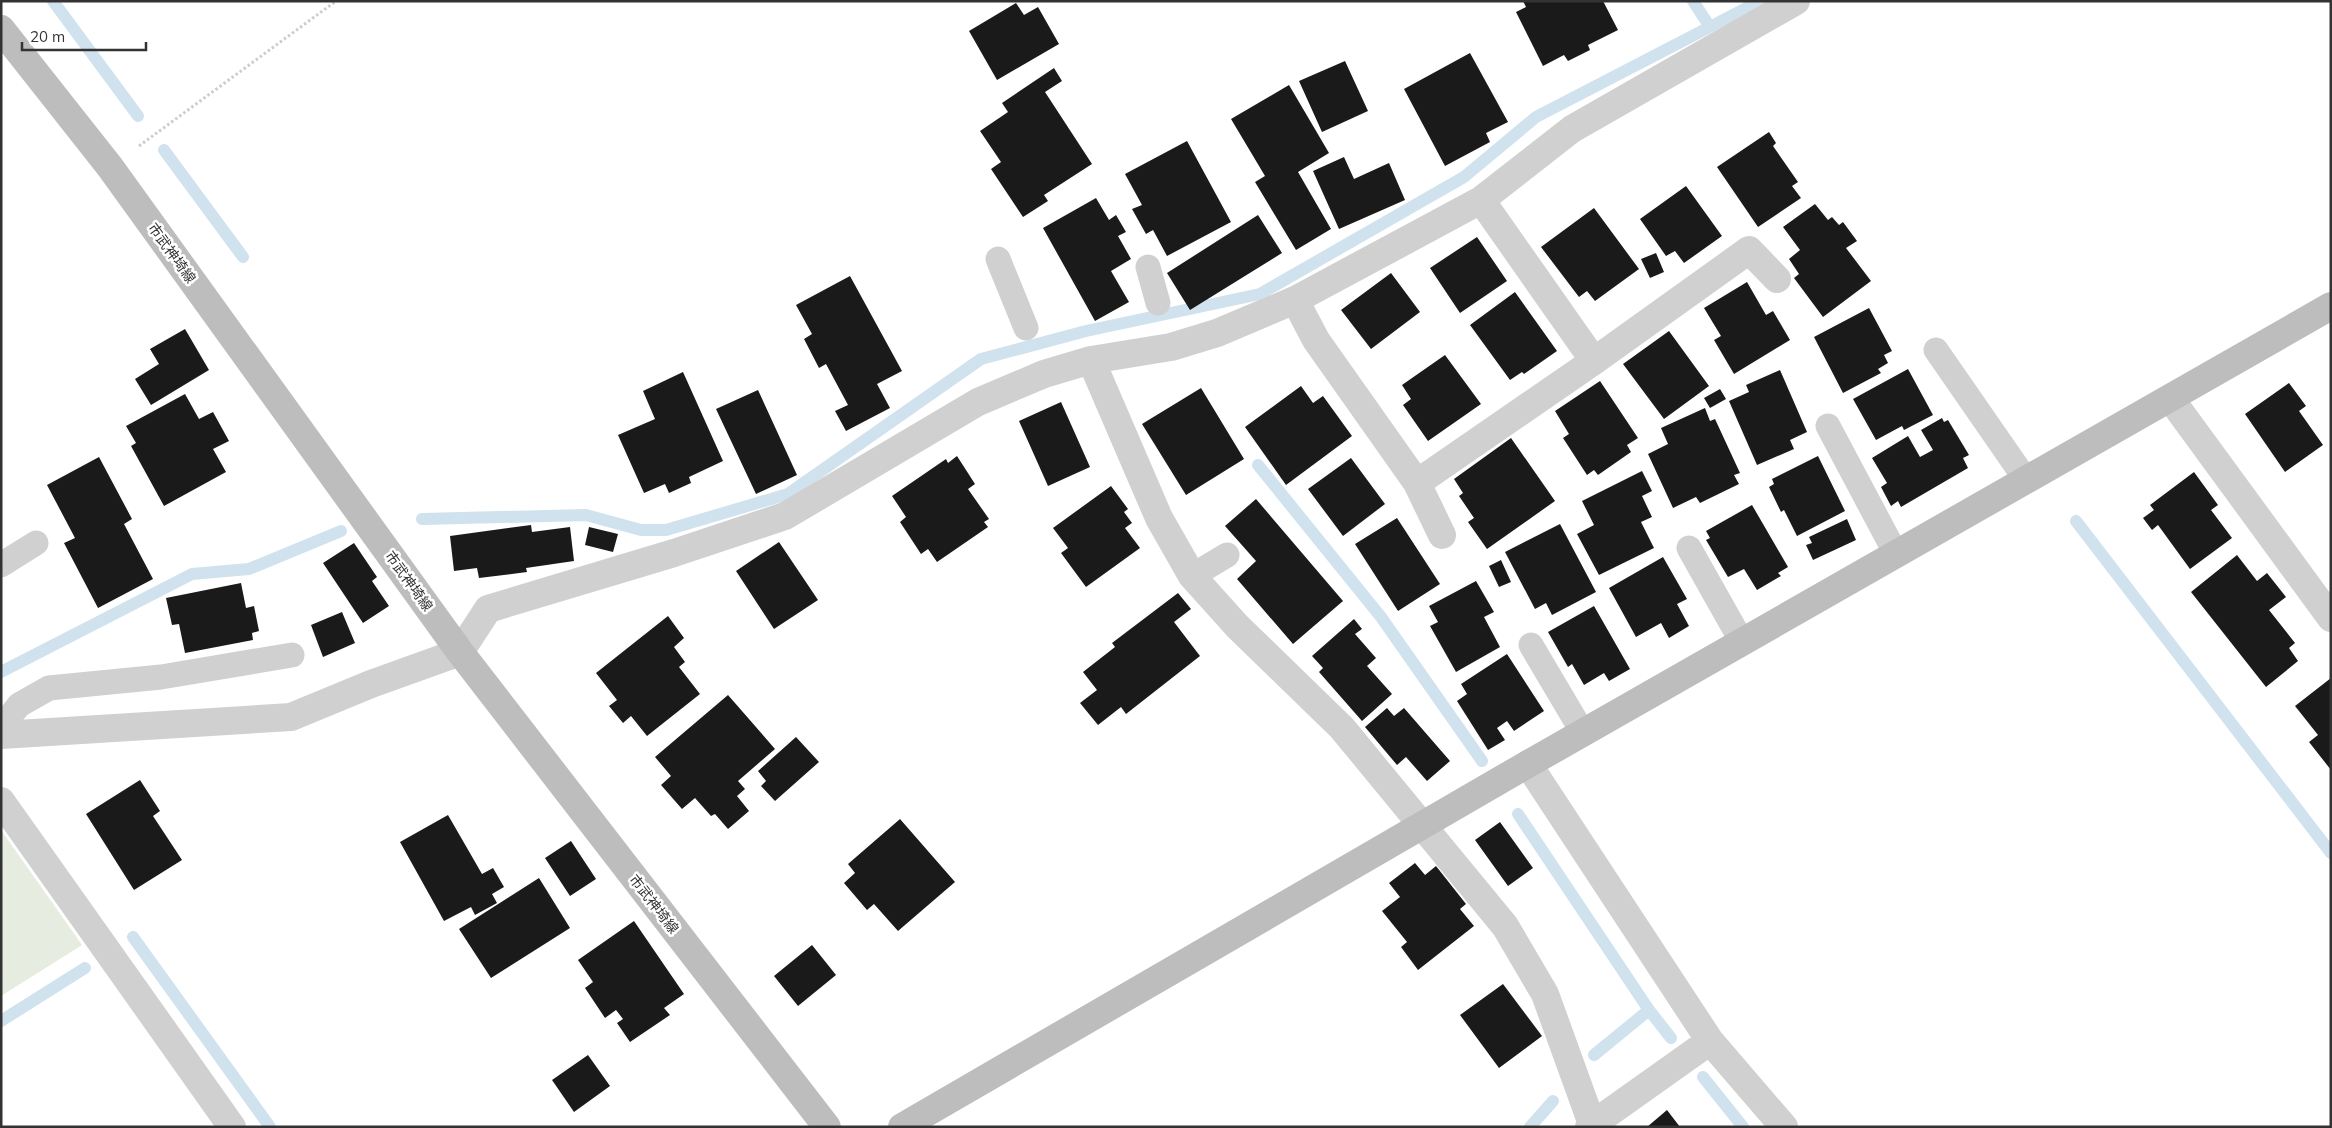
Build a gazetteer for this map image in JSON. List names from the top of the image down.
{
  "streets": {
    "street": ["市武神埼線"]
  },
  "scale_bar": "20 m"
}
